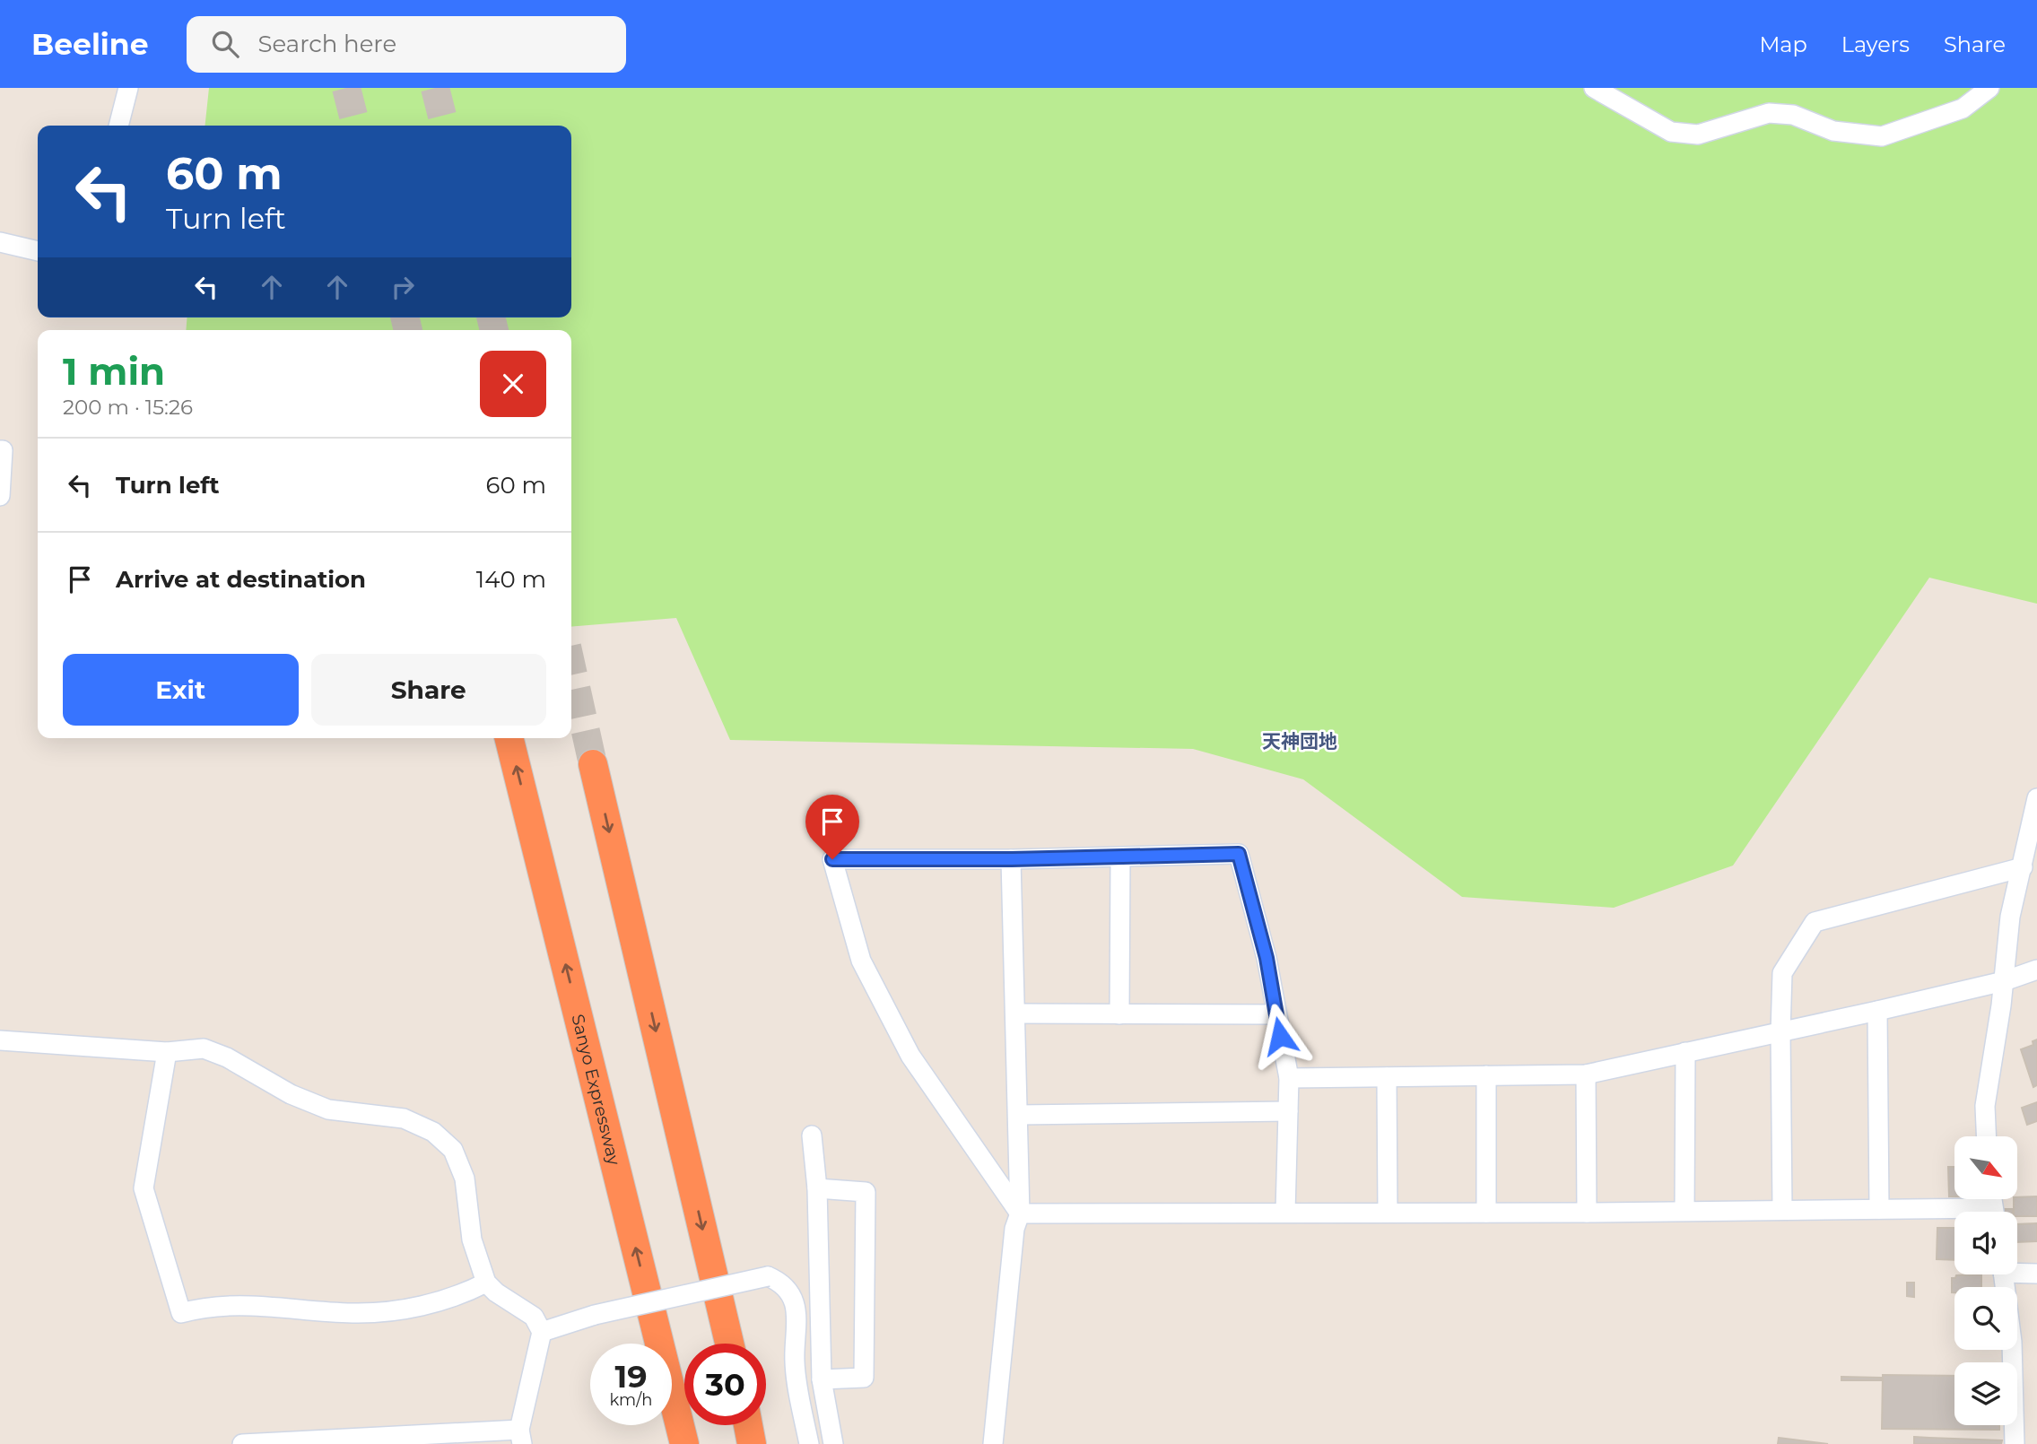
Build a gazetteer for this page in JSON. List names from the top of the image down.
{
  "streets": {
    "highway": ["Sanyo Expressway"]
  },
  "districts": ["天神団地"],
  "north": "bottom right",
  "page": {
    "header": "Beeline",
    "search": "Search here",
    "nav": ["Map", "Layers", "Share"],
    "turn": ["60 m", "Turn left"],
    "heading": ["1 min", "200 m · 15:26"],
    "list": [
      {
        "name": "Turn left",
        "value": "60 m"
      },
      {
        "name": "Arrive at destination",
        "value": "140 m"
      }
    ],
    "buttons": ["Exit", "Share"],
    "speed": "19 km/h",
    "limit": "30"
  }
}
